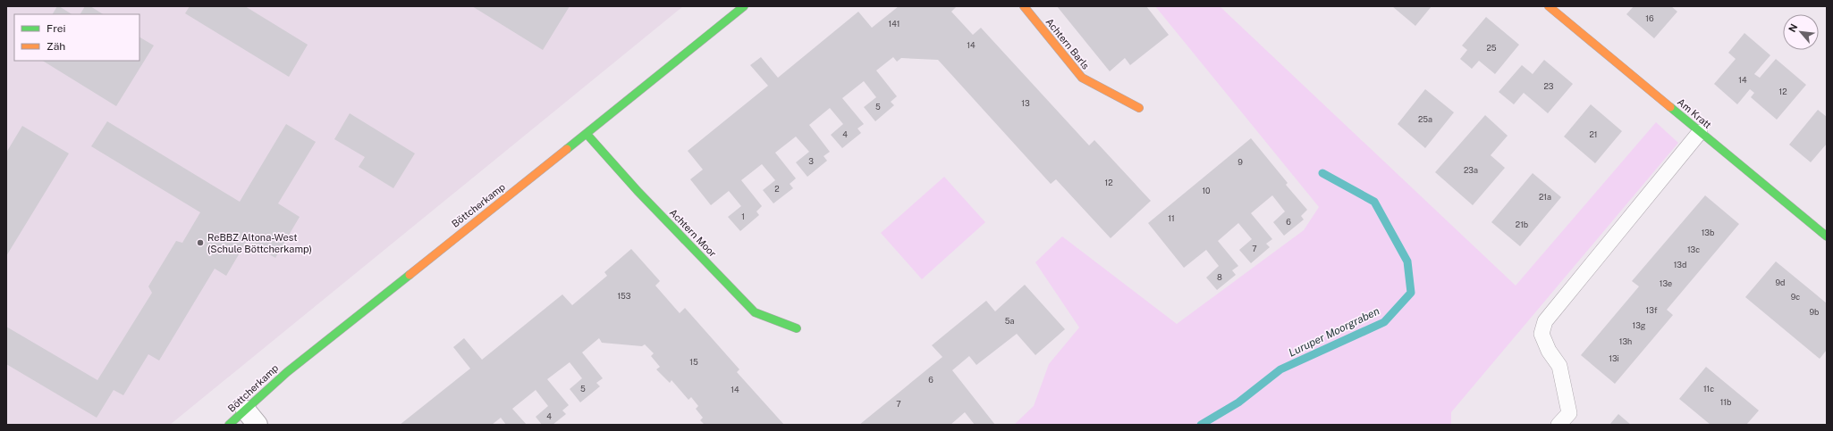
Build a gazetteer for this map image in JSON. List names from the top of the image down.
{
  "streets": {
    "street": [
      "Achtern Barls",
      "Am Kratt",
      "Böttcherkamp",
      "Achtern Moor"
    ]
  },
  "crossings": [
    ["Böttcherkamp", "Achtern Moor"]
  ],
  "water": ["Luruper Moorgraben"],
  "places": ["ReBBZ Altona-West (Schule Böttcherkamp)"],
  "house_numbers": [
    "16",
    "141",
    "14",
    "25",
    "14",
    "23",
    "12",
    "13",
    "5",
    "25a",
    "4",
    "21",
    "3",
    "9",
    "23a",
    "12",
    "2",
    "10",
    "21a",
    "1",
    "11",
    "6",
    "21b",
    "13b",
    "7",
    "13c",
    "13d",
    "8",
    "9d",
    "13e",
    "153",
    "9c",
    "13f",
    "9b",
    "5a",
    "13g",
    "13h",
    "13i",
    "15",
    "6",
    "5",
    "11c",
    "14",
    "11b",
    "7",
    "4"
  ],
  "legend": ["Frei", "Zäh"],
  "north": "top left"
}
